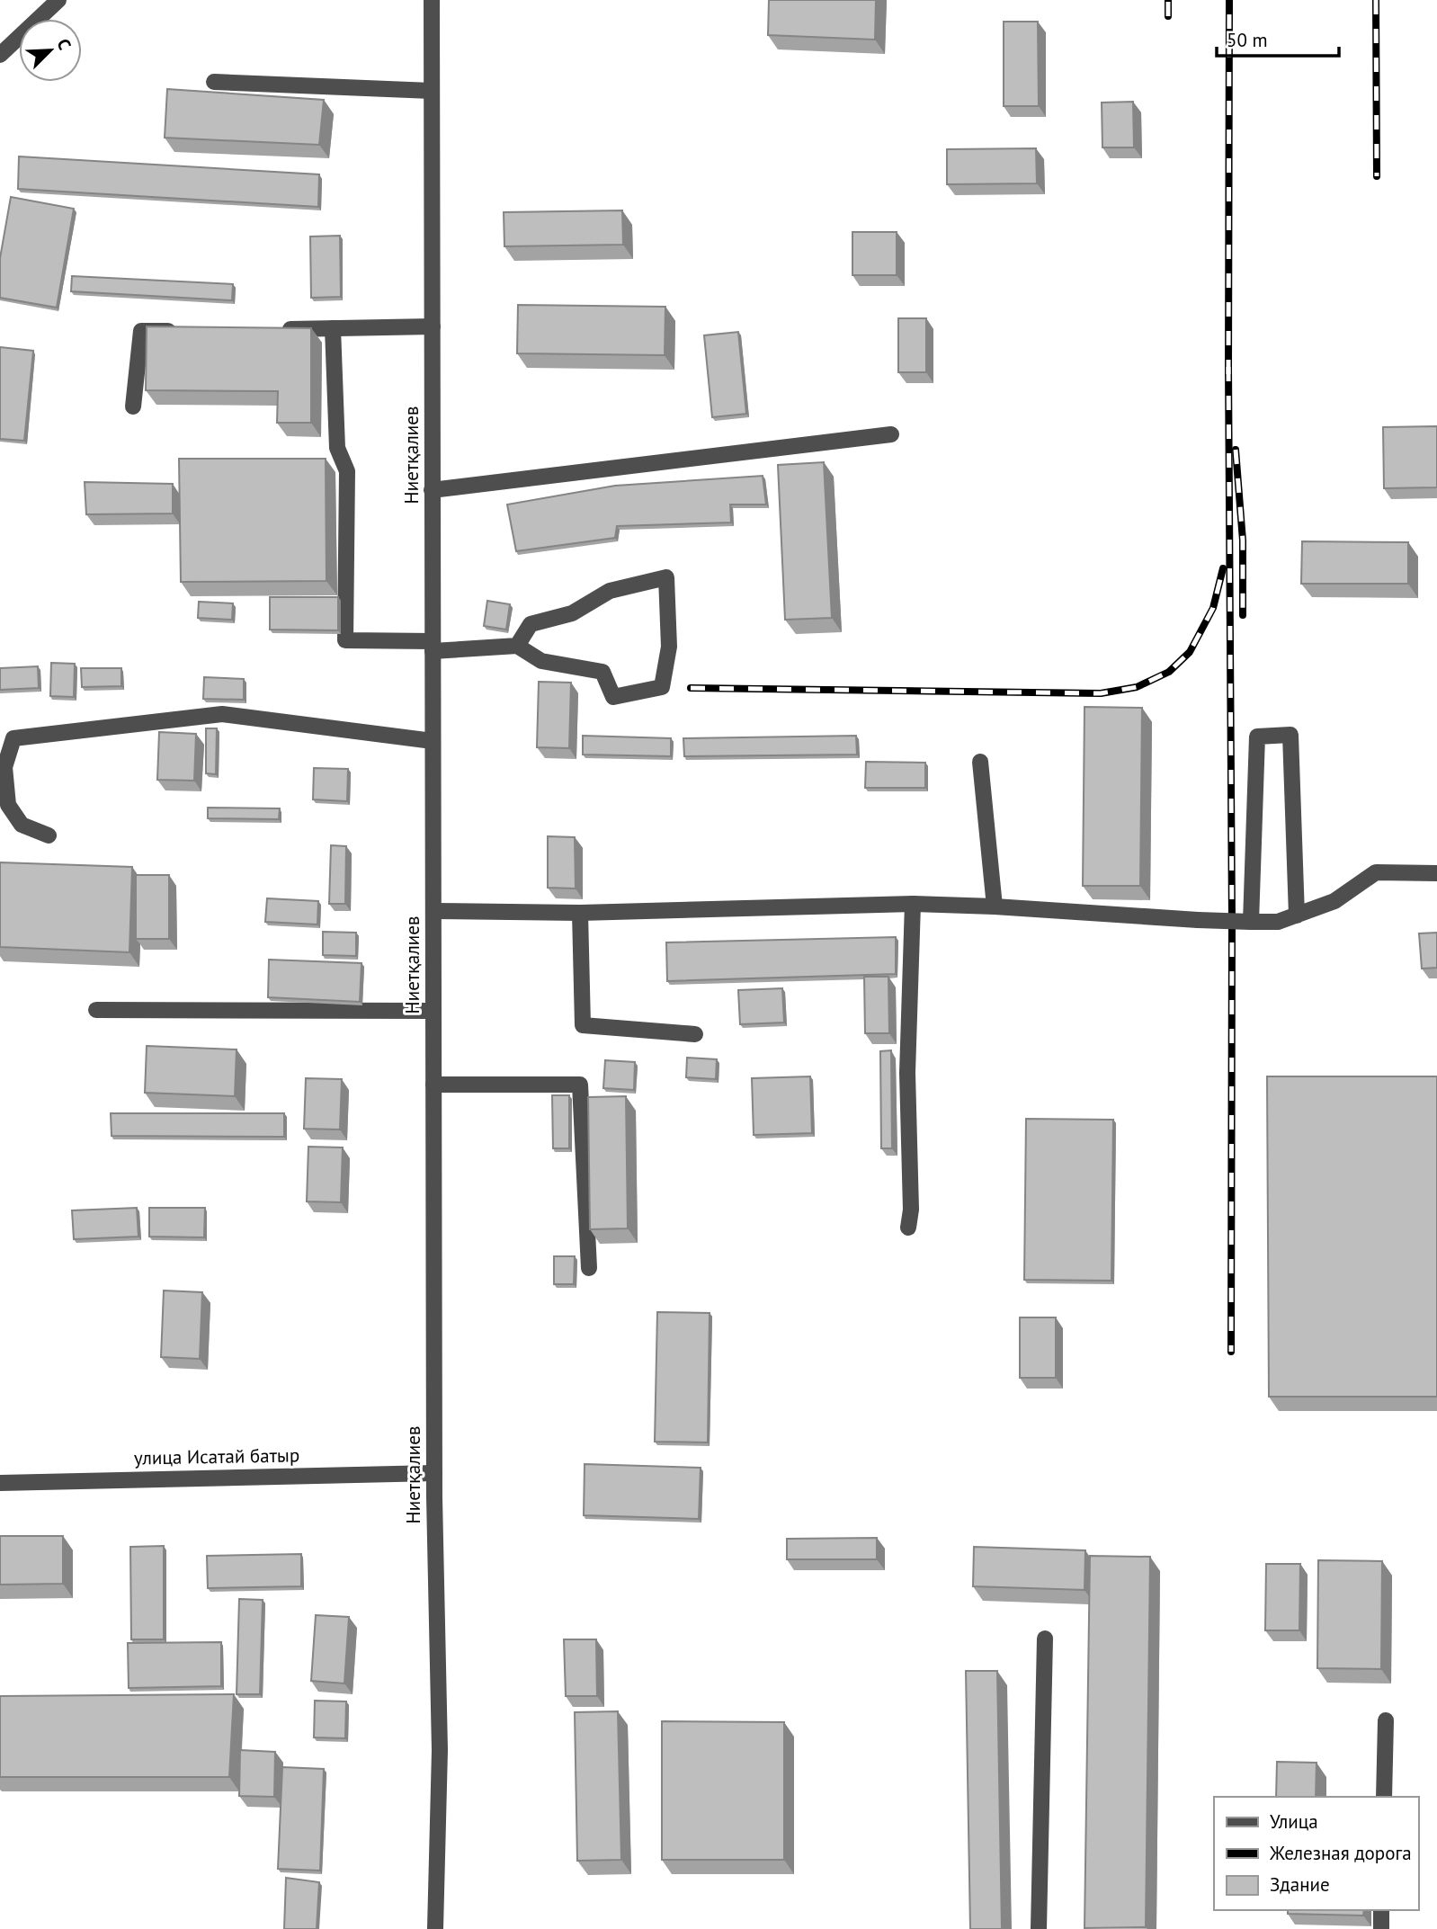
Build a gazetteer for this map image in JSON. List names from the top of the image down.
{
  "streets": {
    "street": ["Ниетқалиев", "улица Исатай батыр"]
  },
  "crossings": [
    ["Ниетқалиев", "улица Исатай батыр"]
  ],
  "legend": ["Улица", "Железная дорога", "Здание"],
  "scale_bar": "50 m",
  "north": "top right"
}
